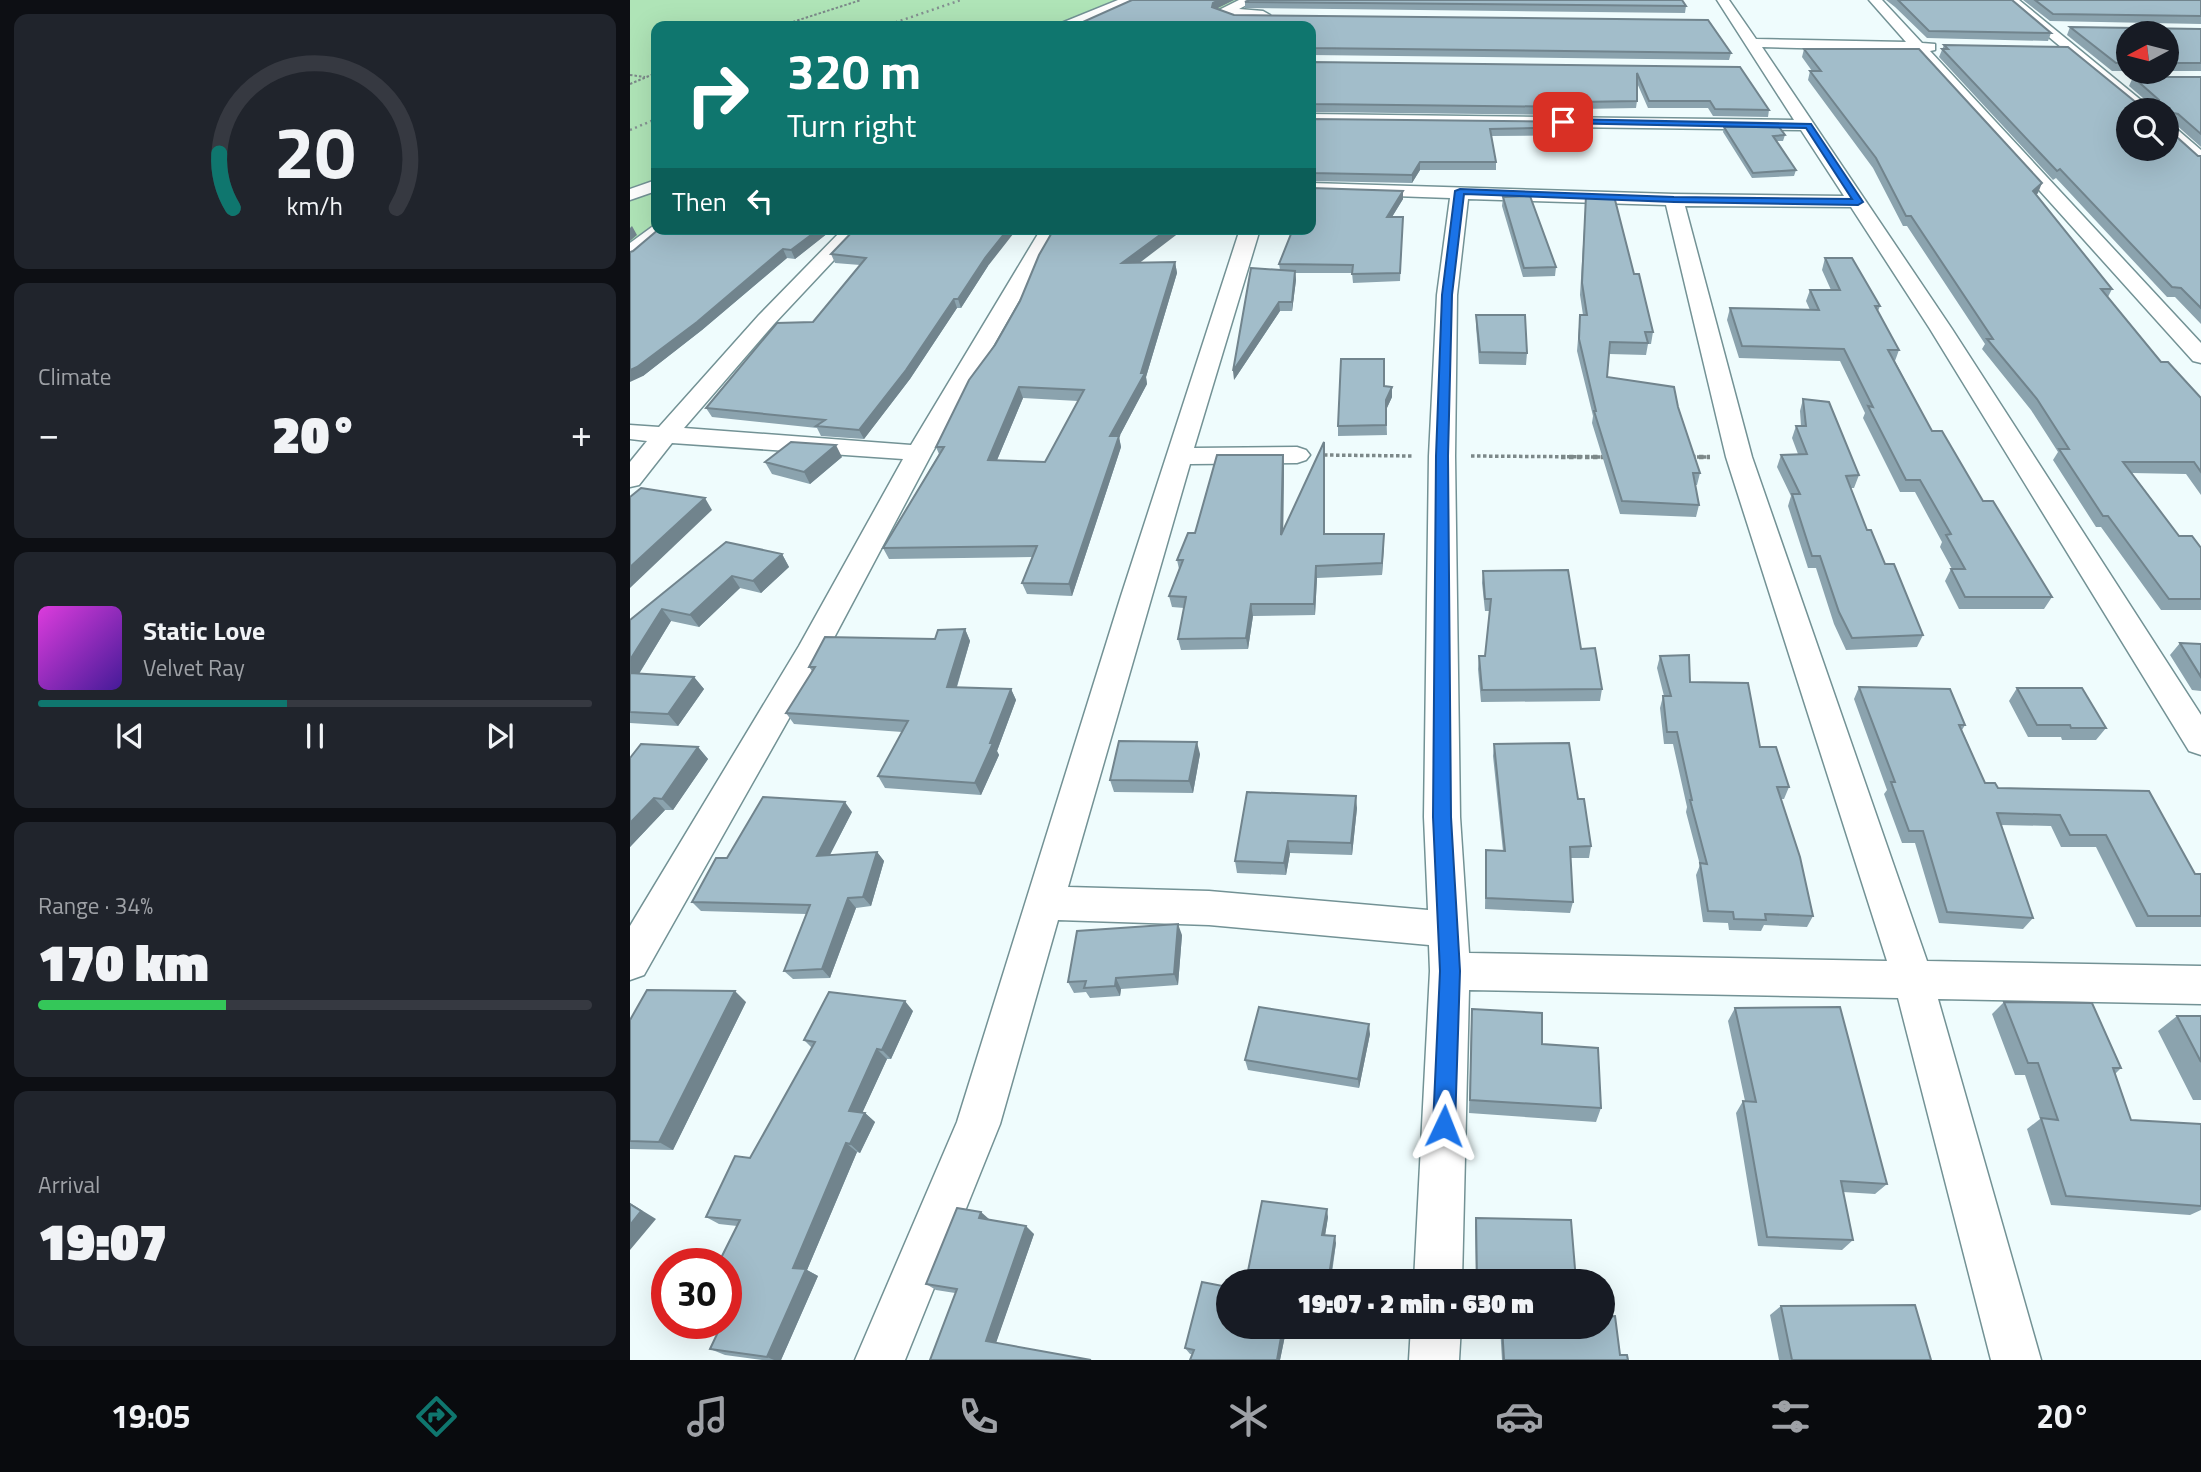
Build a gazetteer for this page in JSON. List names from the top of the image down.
{
  "north": "left",
  "page": {
    "turn": ["320 m", "Turn right"],
    "then": "Then",
    "tile": [
      "Climate",
      ["Range · 34%", "170 km"],
      ["Arrival", "19:07"]
    ],
    "heat": ["−", "20°", "+"],
    "song": ["Static Love", "Velvet Ray"],
    "limit": "30",
    "trip": "19:07 · 2 min · 630 m",
    "tabs": ["19:05", "20°"],
    "gauge": ["20", "km/h"]
  }
}
